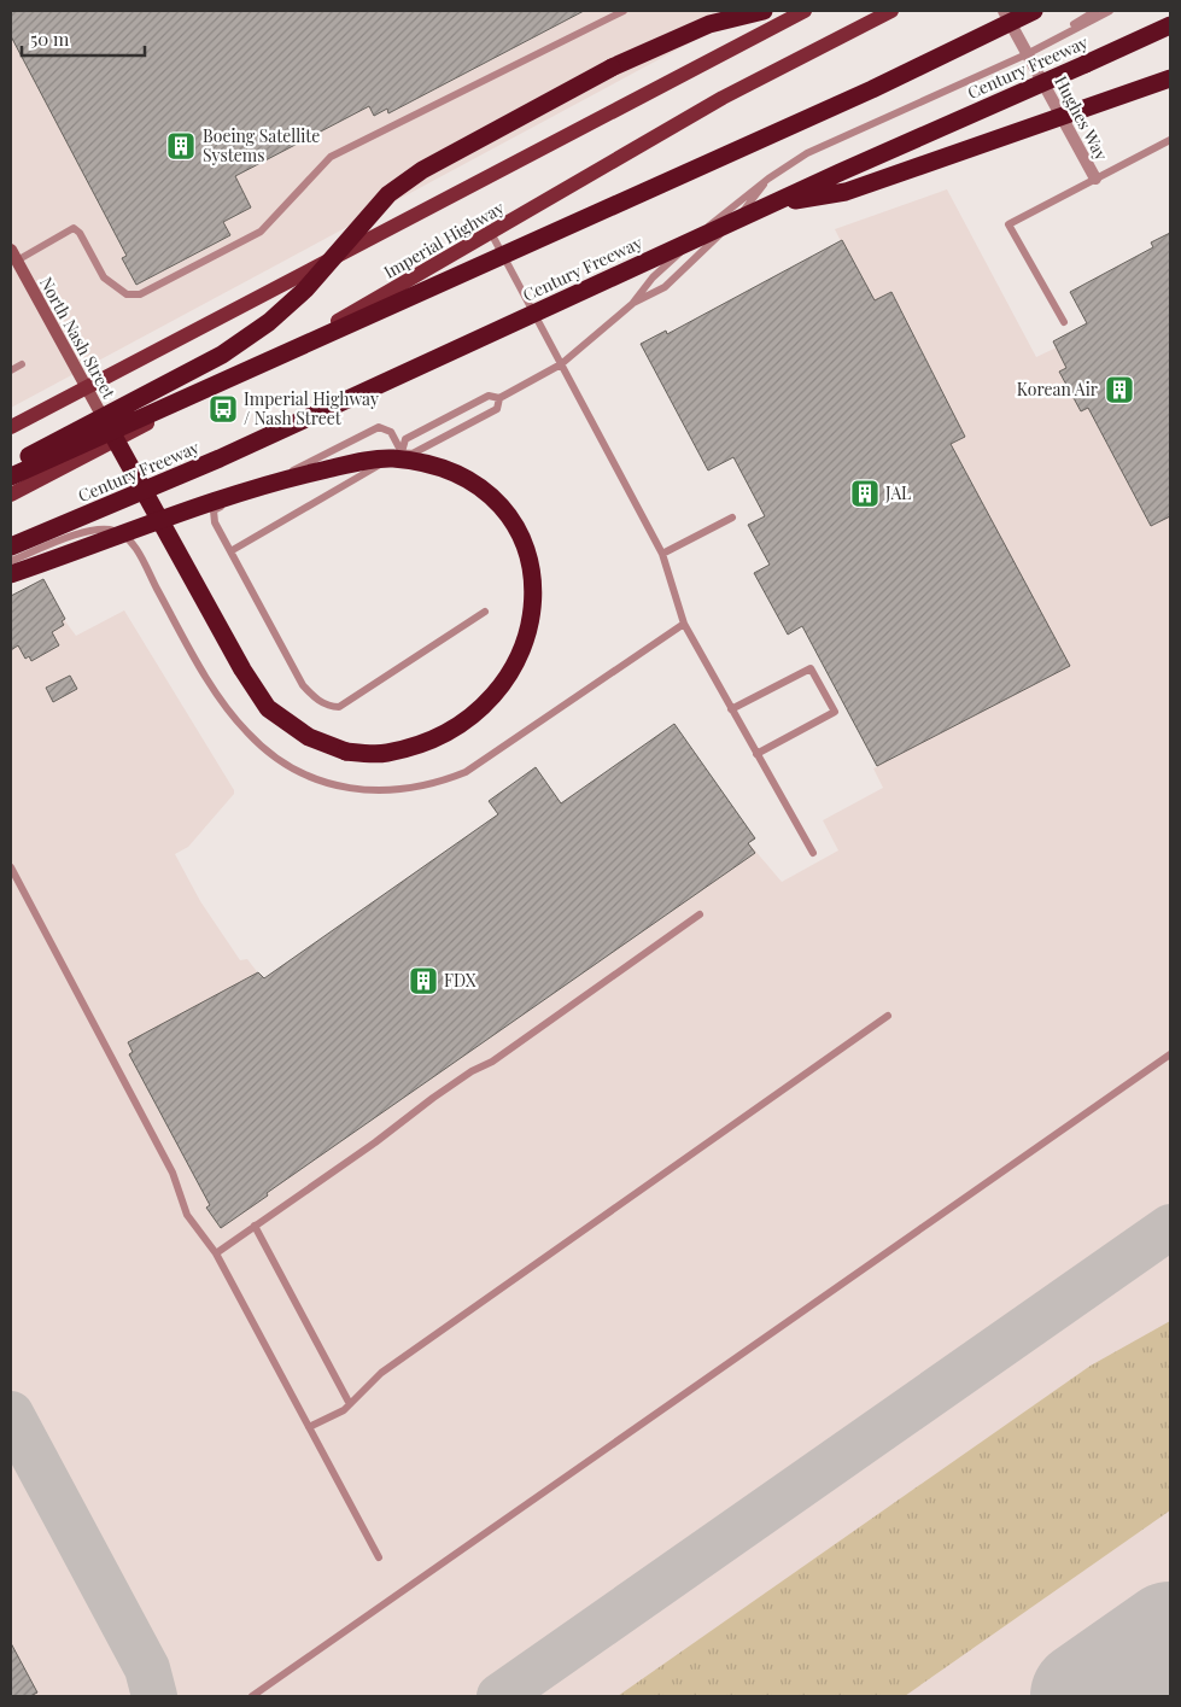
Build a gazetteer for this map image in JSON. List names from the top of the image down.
{
  "streets": {
    "highway": ["Century Freeway"],
    "main road": ["Imperial Highway"],
    "street": ["Hughes Way", "North Nash Street"]
  },
  "crossings": [
    ["Imperial Highway", "North Nash Street"]
  ],
  "places": {
    "building": [
      "Boeing Satellite Systems",
      "Korean Air",
      "JAL",
      "FDX"
    ],
    "bus stop": ["Imperial Highway / Nash Street"]
  },
  "scale_bar": "50 m"
}
